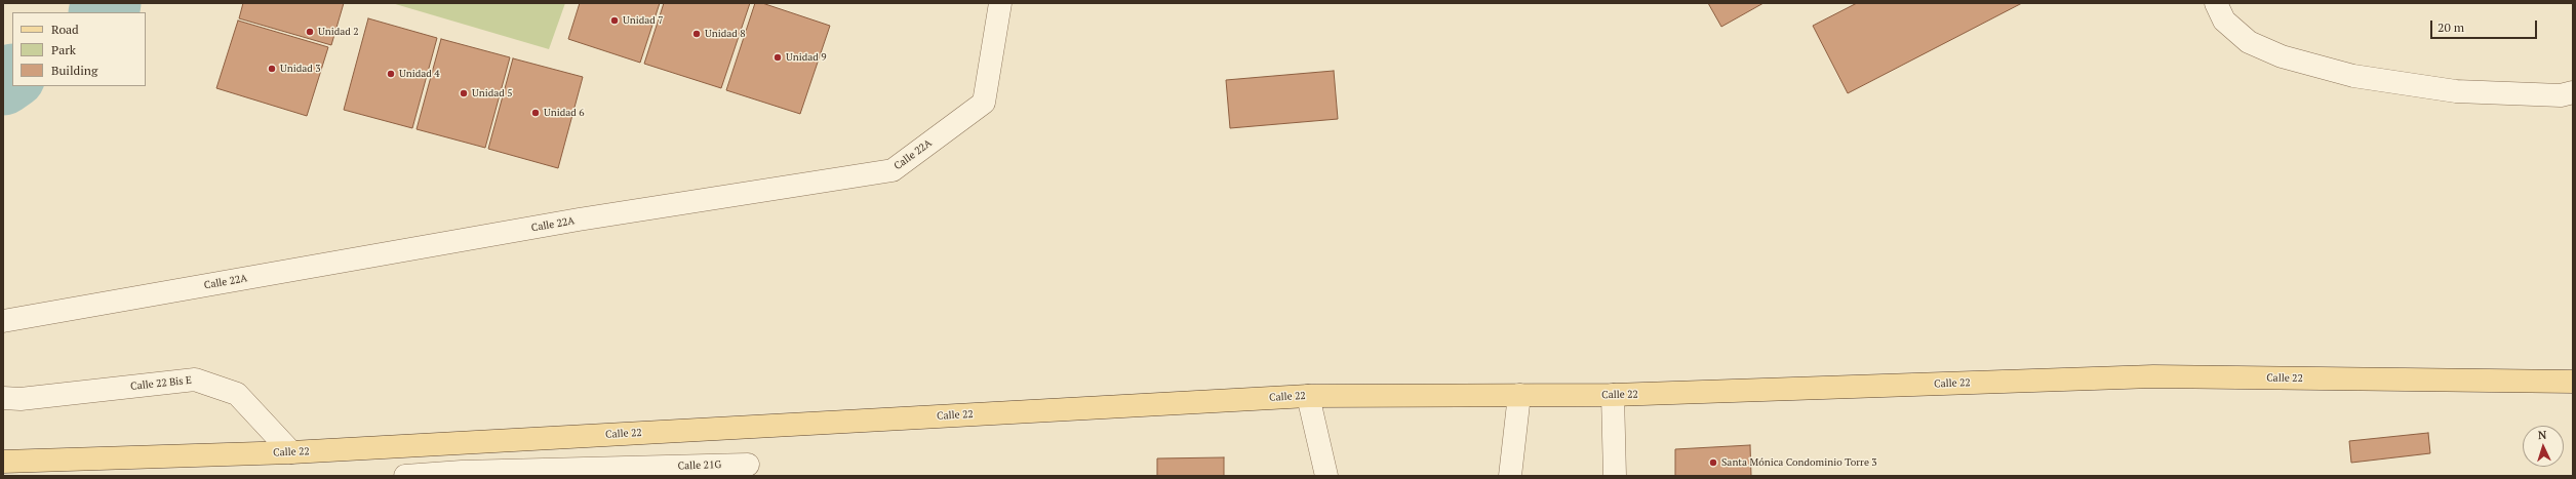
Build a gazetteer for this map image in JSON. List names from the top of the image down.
{
  "streets": {
    "main road": ["Calle 22"],
    "street": ["Calle 22A", "Calle 22 Bis E", "Calle 21G"]
  },
  "crossings": [
    ["Calle 22", "Calle 22 Bis E"]
  ],
  "places": [
    "Unidad 7",
    "Unidad 2",
    "Unidad 8",
    "Unidad 9",
    "Unidad 3",
    "Unidad 4",
    "Unidad 5",
    "Unidad 6",
    "Santa Mónica Condominio Torre 3"
  ],
  "legend": ["Road", "Park", "Building"],
  "scale_bar": "20 m",
  "north": "top"
}
